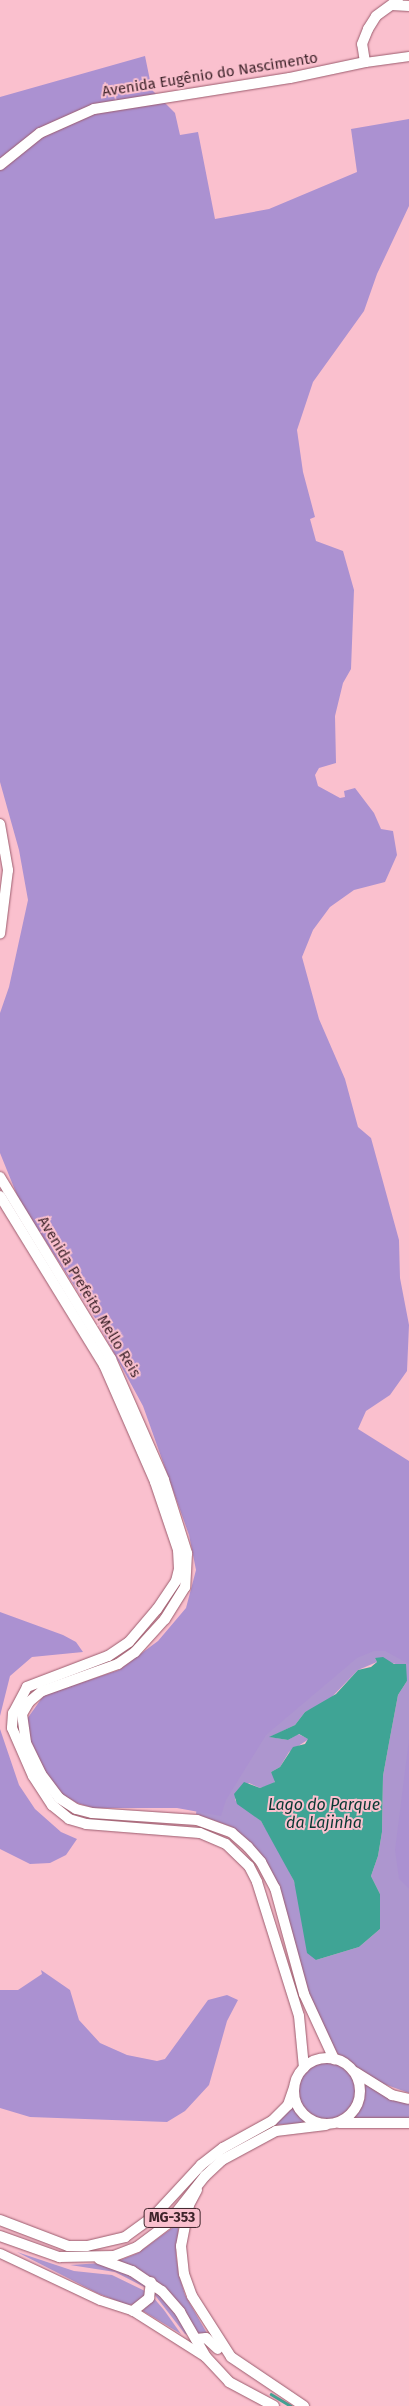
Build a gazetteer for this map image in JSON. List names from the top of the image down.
{
  "streets": {
    "main road": ["Avenida Eugênio do Nascimento", "Avenida Prefeito Mello Reis", "MG-353"]
  },
  "crossings": [
    ["Avenida Prefeito Mello Reis", "MG-353"]
  ],
  "water": ["Lago do Parque da Lajinha"]
}
